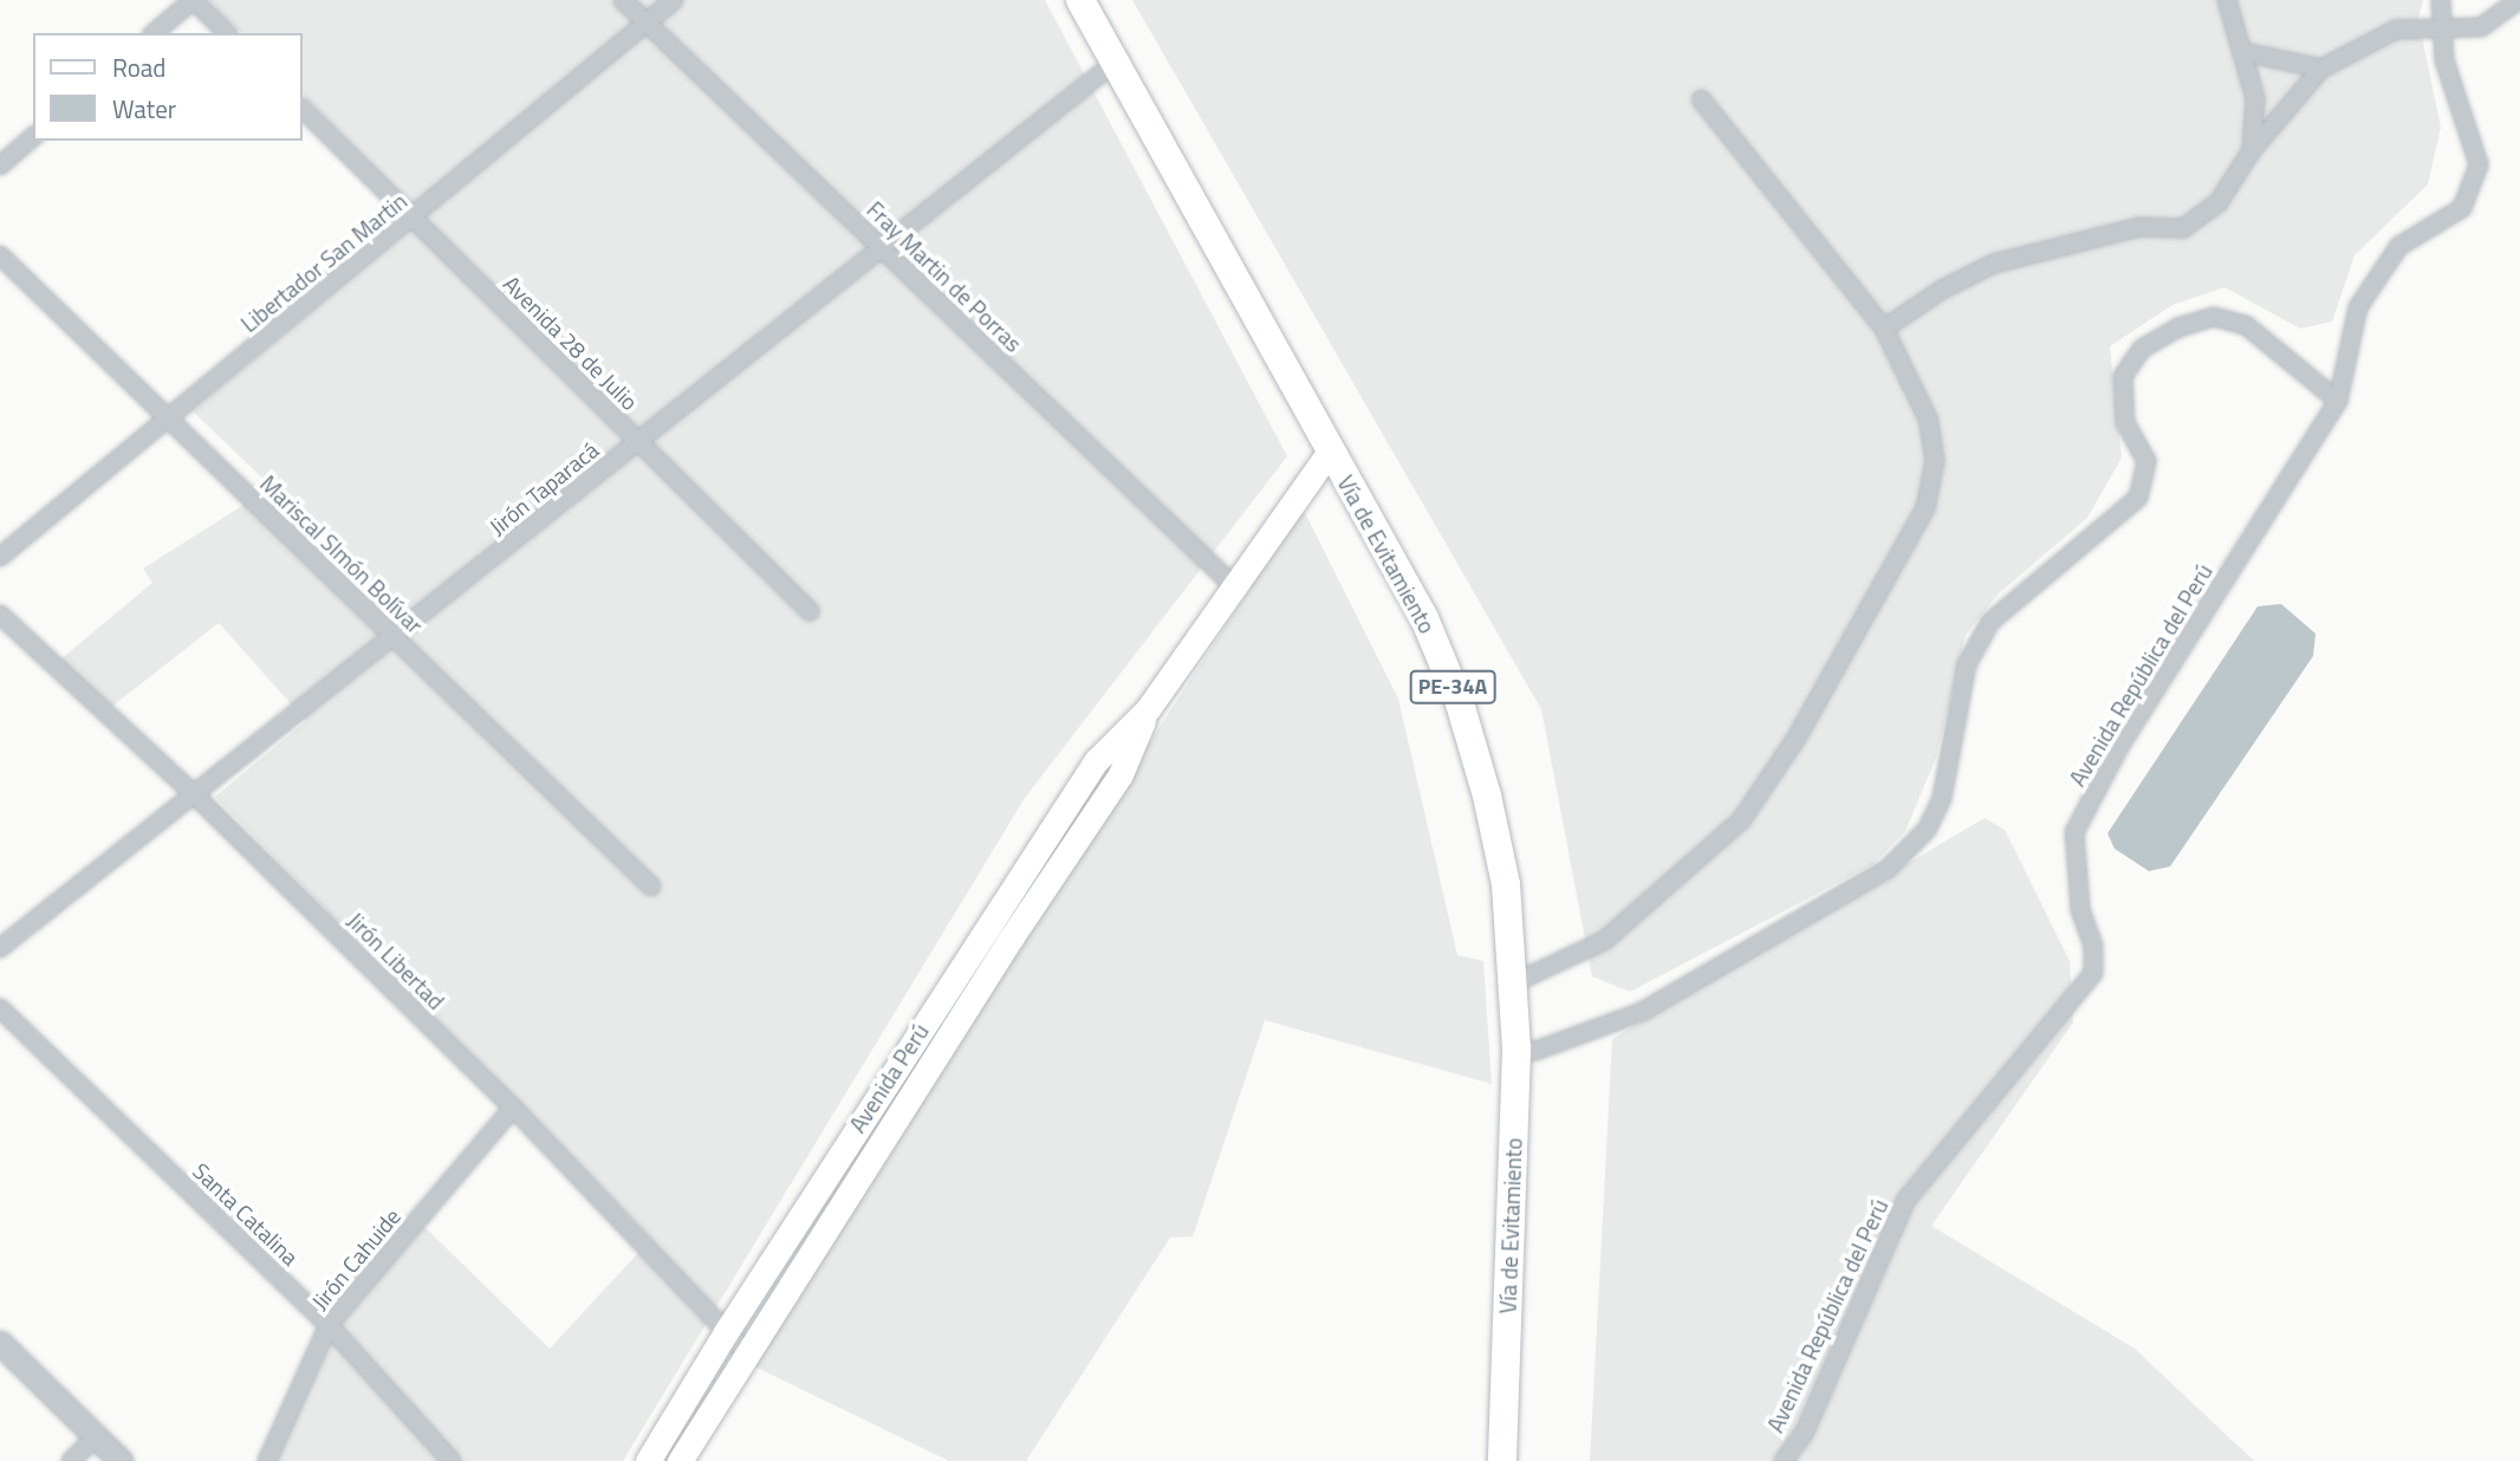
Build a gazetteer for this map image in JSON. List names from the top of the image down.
{
  "streets": {
    "highway": ["Vía de Evitamiento", "PE-34A"],
    "main road": ["Avenida Perú"],
    "street": [
      "Libertador San Martin",
      "Fray Martin de Porras",
      "Avenida 28 de Julio",
      "Jirón Taparacá",
      "Mariscal SImón Bolívar",
      "Avenida República del Perú",
      "Jirón Libertad",
      "Santa Catalina",
      "Jirón Cahuide"
    ]
  },
  "crossings": [
    ["Libertador San Martin", "Fray Martin de Porras"],
    ["Libertador San Martin", "Avenida 28 de Julio"],
    ["Libertador San Martin", "Mariscal SImón Bolívar"],
    ["Fray Martin de Porras", "Jirón Taparacá"],
    ["Fray Martin de Porras", "Avenida Perú"],
    ["Avenida 28 de Julio", "Jirón Taparacá"],
    ["Jirón Taparacá", "Mariscal SImón Bolívar"],
    ["Jirón Taparacá", "Vía de Evitamiento"],
    ["Jirón Taparacá", "Jirón Libertad"],
    ["Vía de Evitamiento", "Avenida Perú"],
    ["Jirón Libertad", "Avenida Perú"],
    ["Jirón Libertad", "Jirón Cahuide"],
    ["Santa Catalina", "Jirón Cahuide"]
  ],
  "legend": ["Road", "Water"]
}
